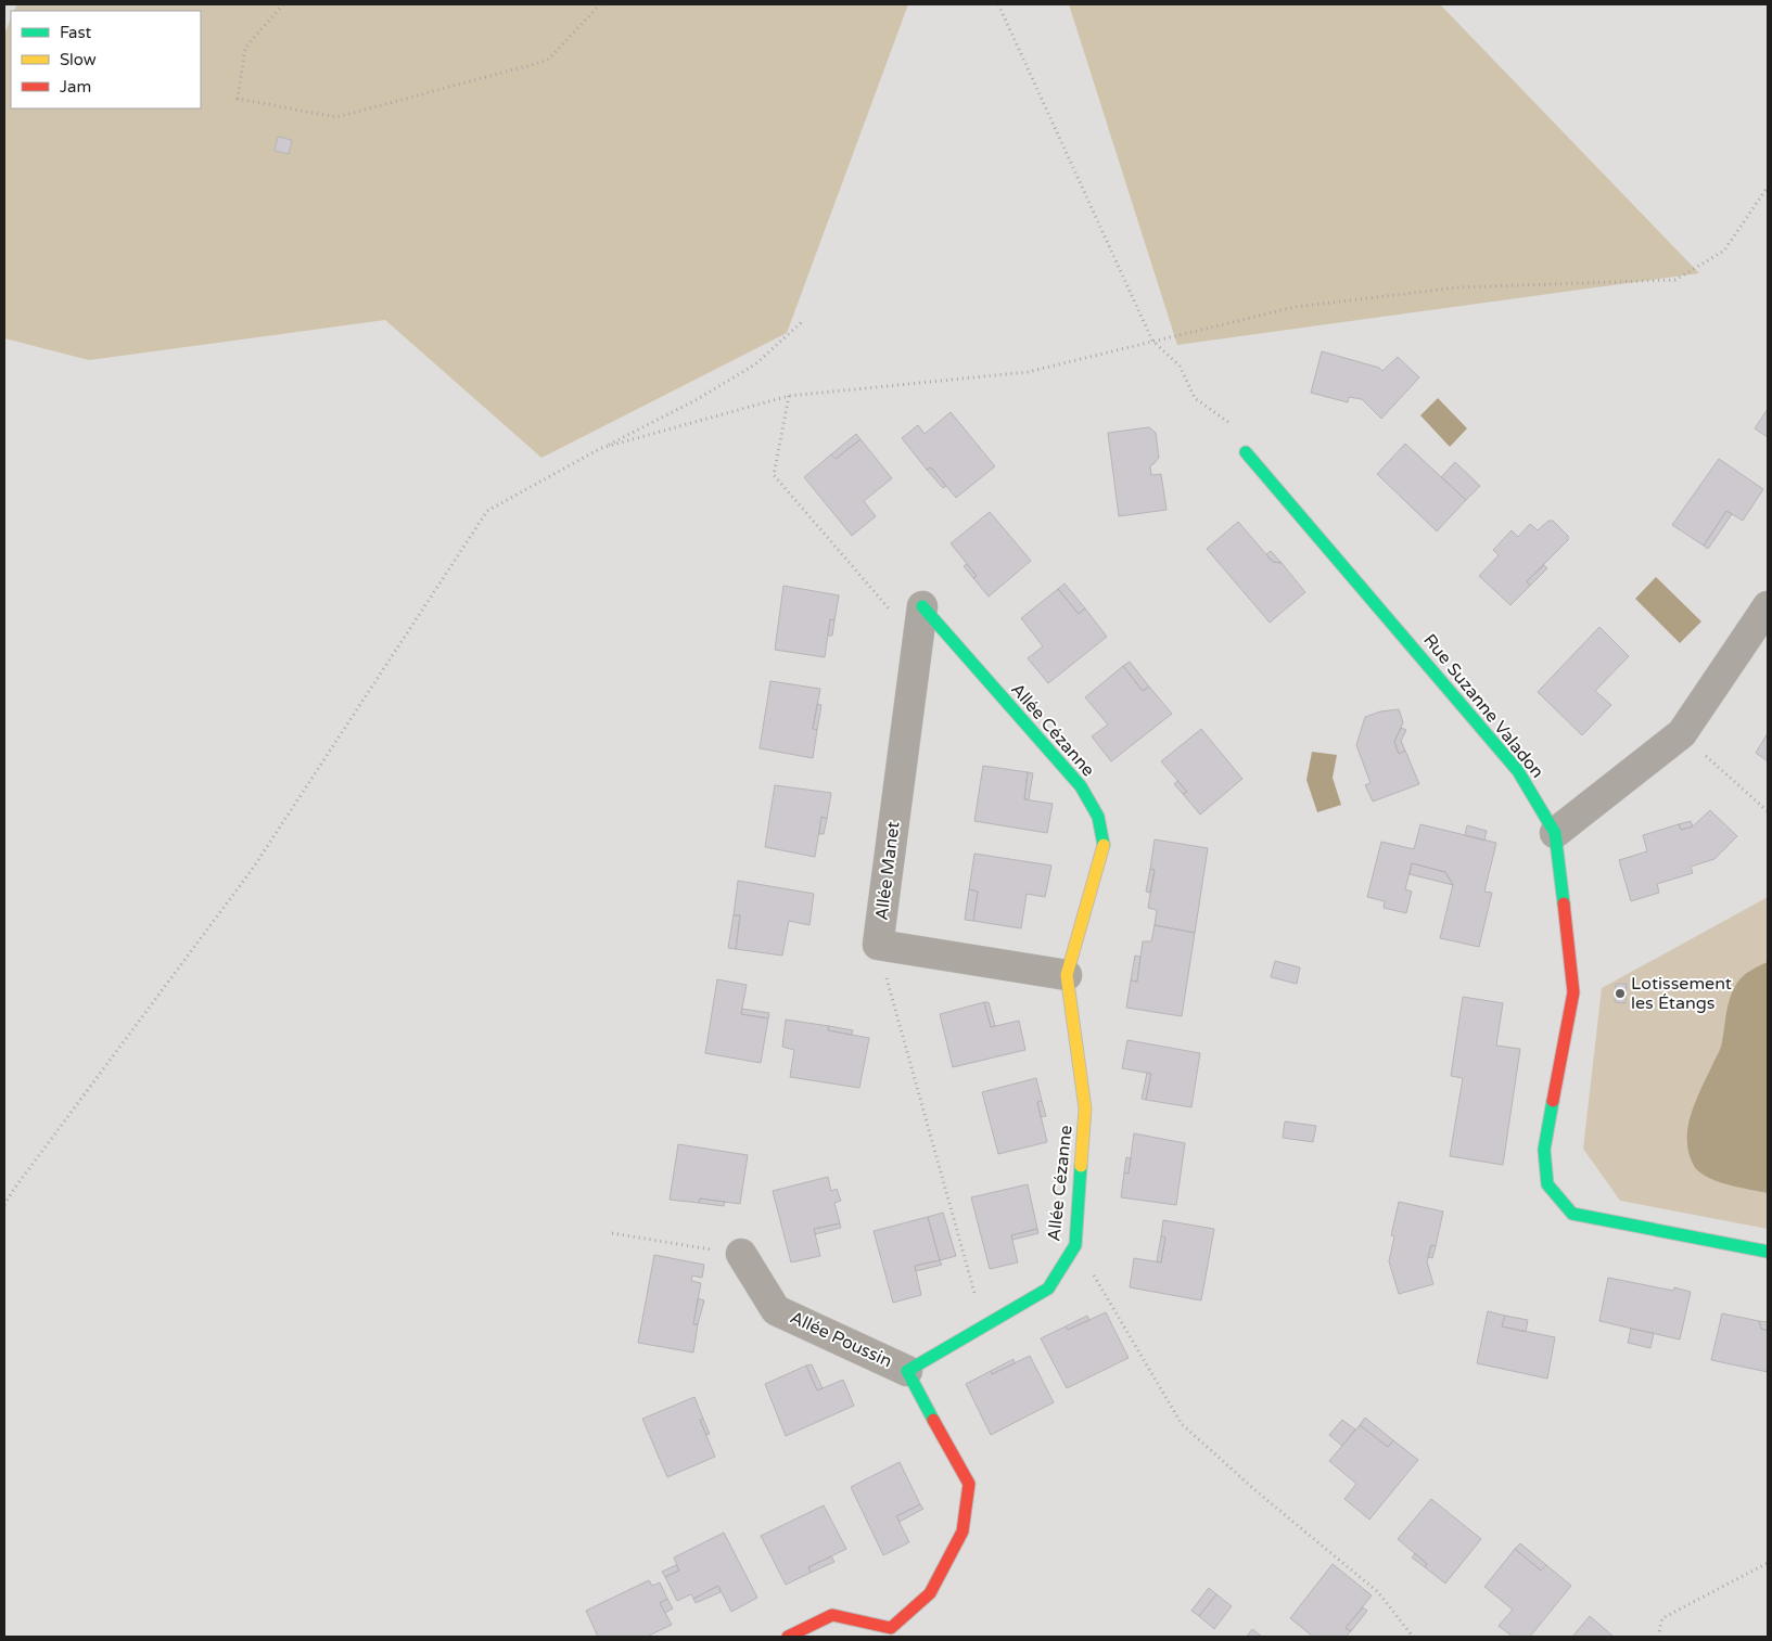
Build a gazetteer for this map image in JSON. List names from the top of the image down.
{
  "streets": {
    "street": [
      "Rue Suzanne Valadon",
      "Allée Cézanne",
      "Allée Manet",
      "Allée Poussin"
    ]
  },
  "crossings": [
    ["Allée Cézanne", "Allée Manet"],
    ["Allée Cézanne", "Allée Poussin"]
  ],
  "places": ["Lotissement les Étangs"],
  "legend": ["Fast", "Slow", "Jam"]
}
